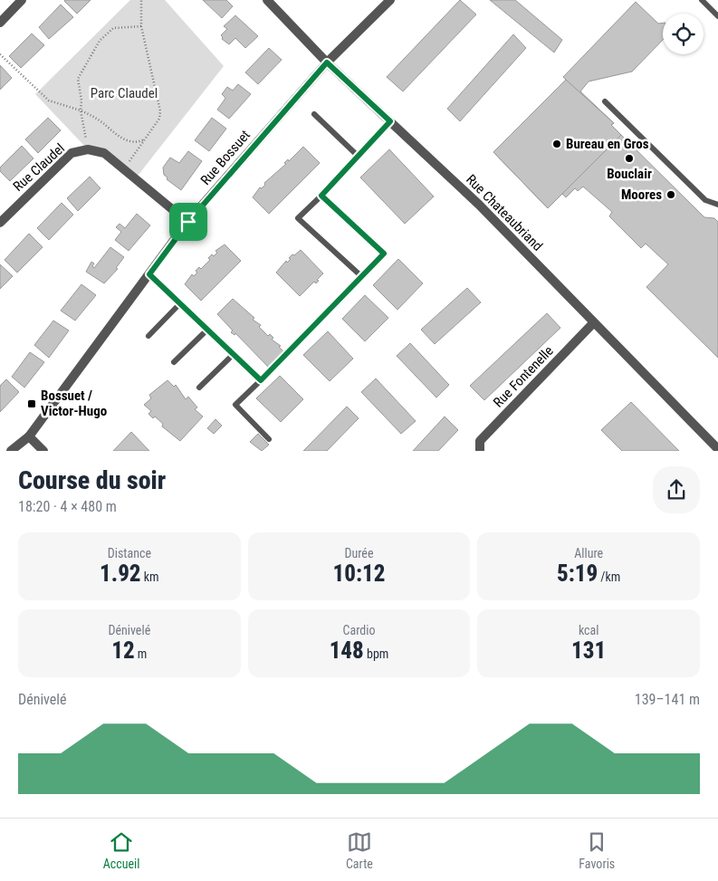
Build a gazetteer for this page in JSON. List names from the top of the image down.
{
  "streets": {
    "street": [
      "Rue Bossuet",
      "Rue Claudel",
      "Rue Chateaubriand",
      "Rue Fontenelle"
    ]
  },
  "crossings": [
    ["Rue Bossuet", "Rue Claudel"],
    ["Rue Bossuet", "Rue Chateaubriand"],
    ["Rue Chateaubriand", "Rue Fontenelle"]
  ],
  "parks": ["Parc Claudel"],
  "places": {
    "other": ["Bureau en Gros", "Bouclair", "Moores"],
    "transit": ["Bossuet / Victor-Hugo"]
  },
  "page": {
    "heading": ["Course du soir", "18:20 · 4 × 480 m"],
    "stats": [
      ["Distance", "1.92 km"],
      ["Durée", "10:12"],
      ["Allure", "5:19 /km"],
      ["Dénivelé", "12 m"],
      ["Cardio", "148 bpm"],
      ["kcal", "131"]
    ],
    "chart": ["Dénivelé", "139–141 m"],
    "tabs": ["Accueil", "Carte", "Favoris"]
  }
}
